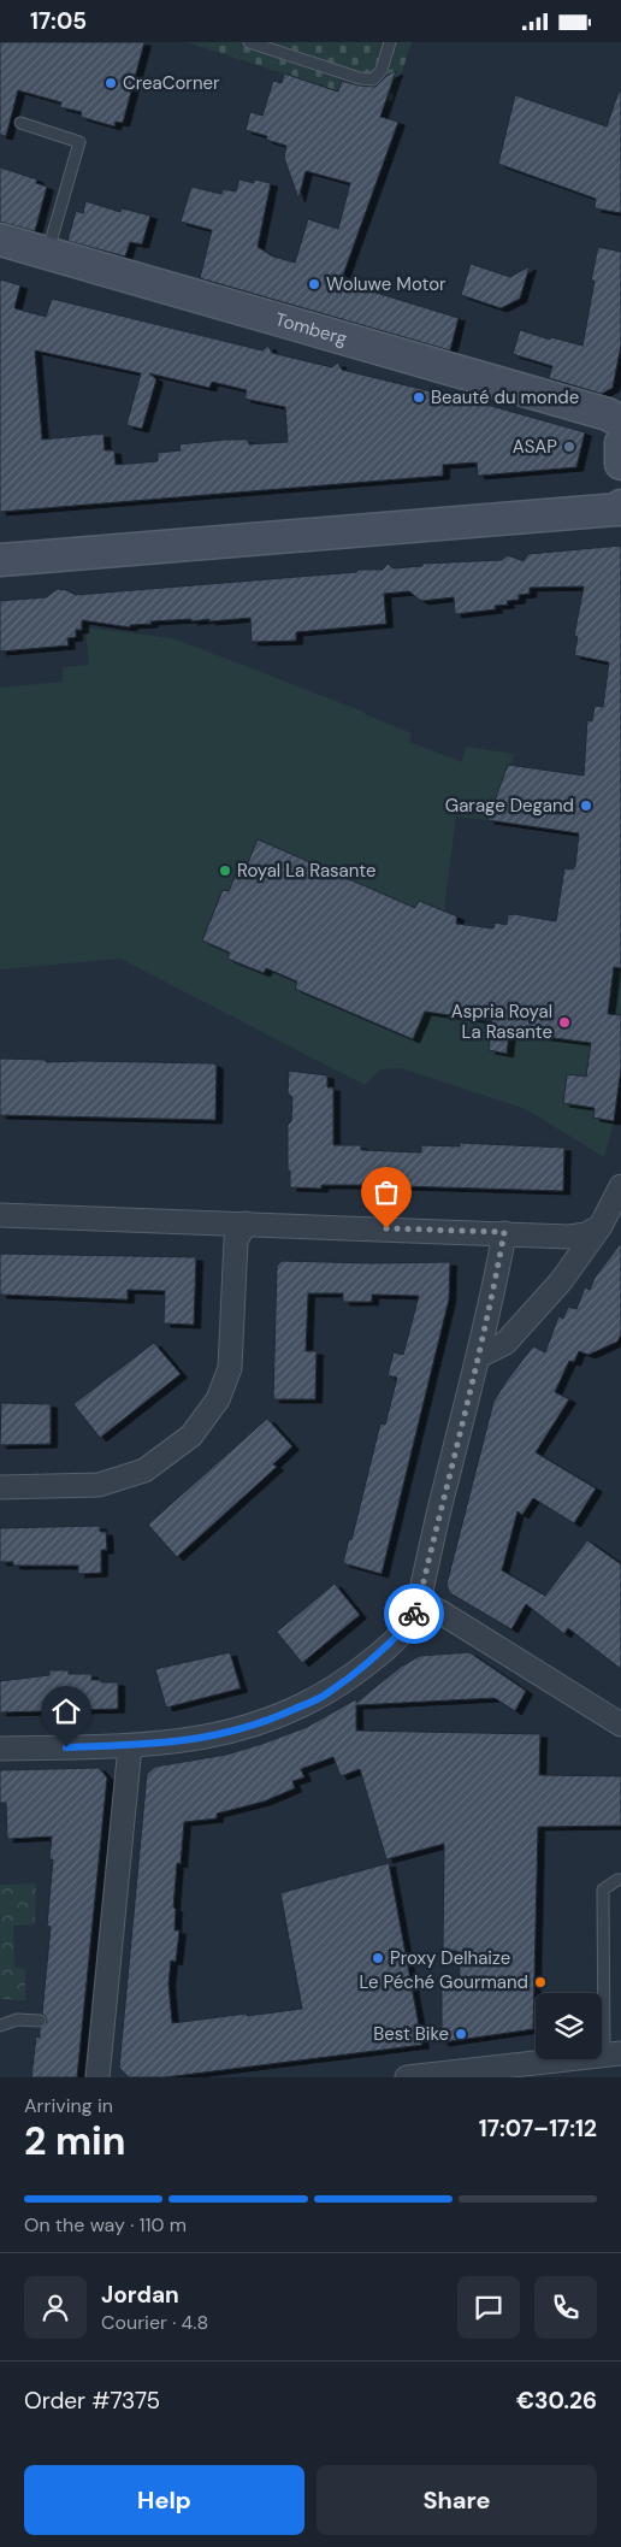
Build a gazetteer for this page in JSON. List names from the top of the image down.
{
  "streets": {
    "street": ["Tomberg"]
  },
  "places": [
    "CreaCorner",
    "Woluwe Motor",
    "Beauté du monde",
    "ASAP",
    "Garage Degand",
    "Royal La Rasante",
    "Aspria Royal La Rasante",
    "Proxy Delhaize",
    "Le Péché Gourmand",
    "Best Bike"
  ],
  "page": {
    "status": "17:05",
    "heading": ["2 min", "Arriving in", "17:07–17:12"],
    "panel": [
      "Jordan",
      "Courier · 4.8",
      "Order #7375",
      "€30.26"
    ],
    "bar": "On the way · 110 m",
    "buttons": ["Help", "Share"]
  }
}
